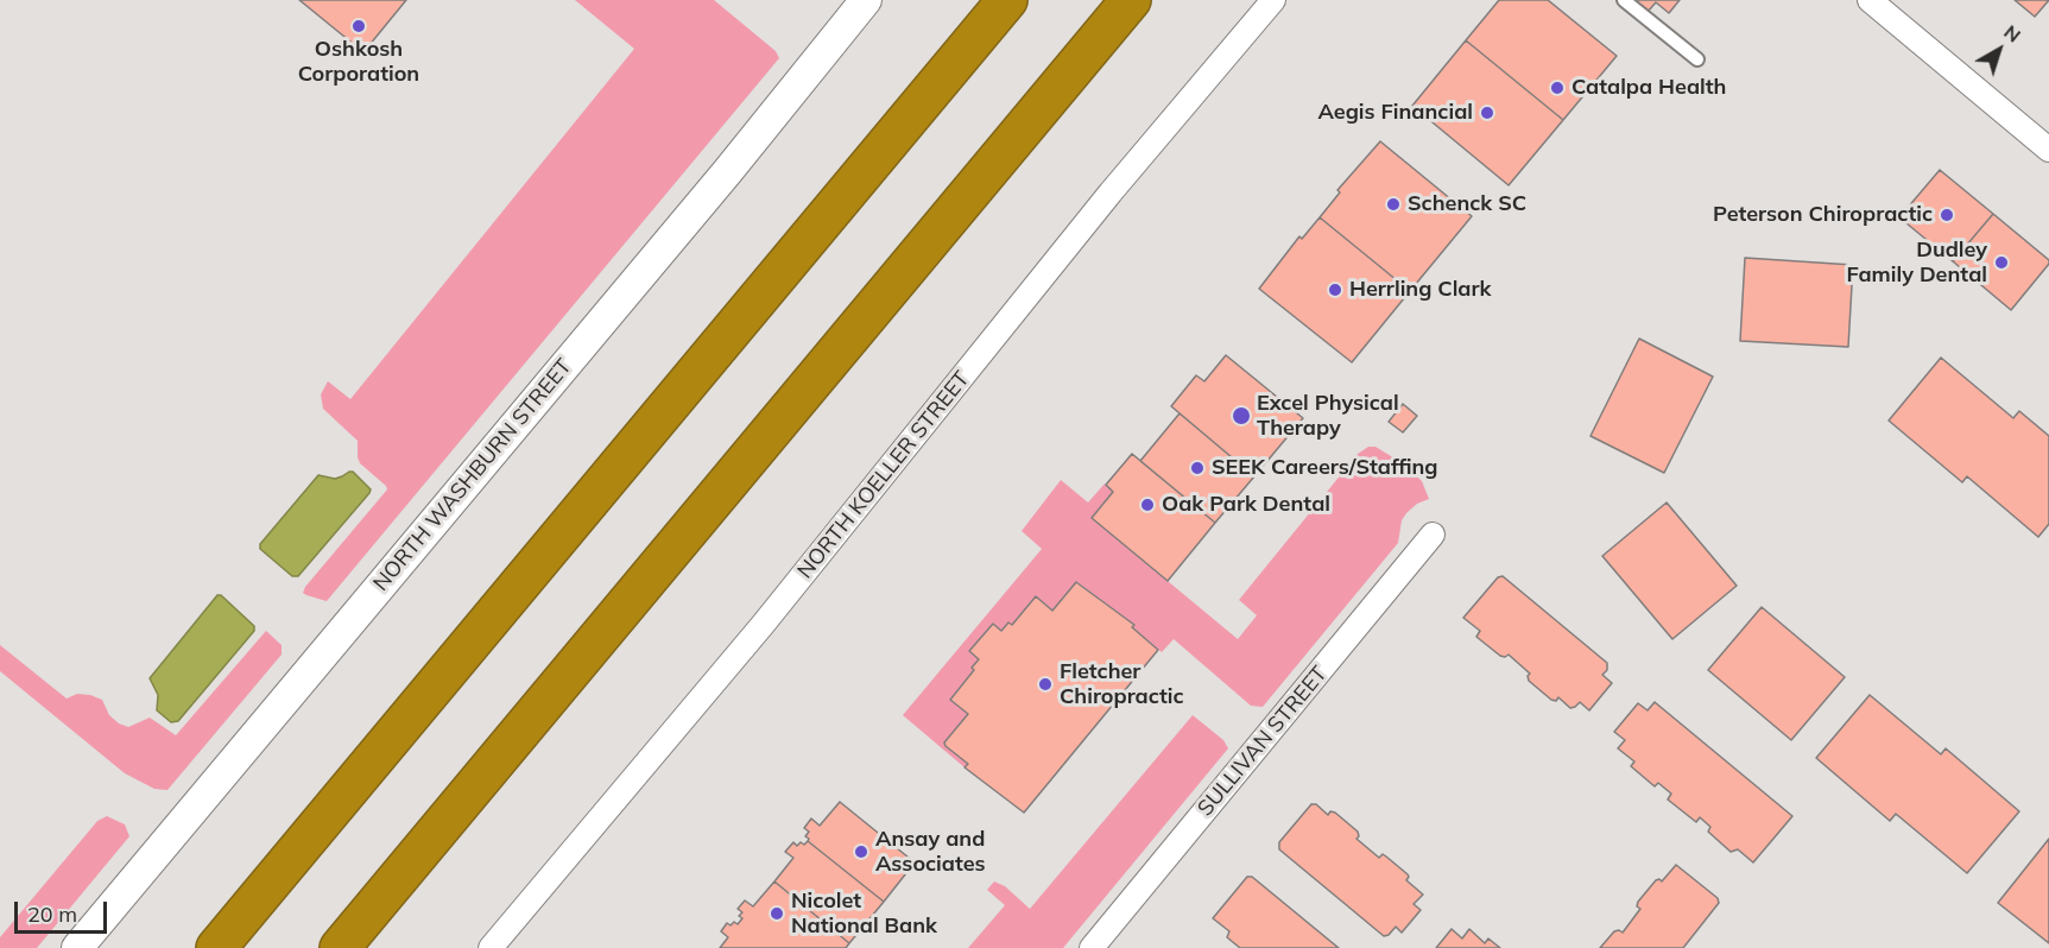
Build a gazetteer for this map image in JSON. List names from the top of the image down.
{
  "streets": {
    "street": ["NORTH WASHBURN STREET", "NORTH KOELLER STREET", "SULLIVAN STREET"]
  },
  "places": [
    "Oshkosh Corporation",
    "Catalpa Health",
    "Aegis Financial",
    "Schenck SC",
    "Peterson Chiropractic",
    "Dudley Family Dental",
    "Herrling Clark",
    "Excel Physical Therapy",
    "SEEK Careers/Staffing",
    "Oak Park Dental",
    "Fletcher Chiropractic",
    "Ansay and Associates",
    "Nicolet National Bank"
  ],
  "scale_bar": "20 m",
  "north": "top right"
}
